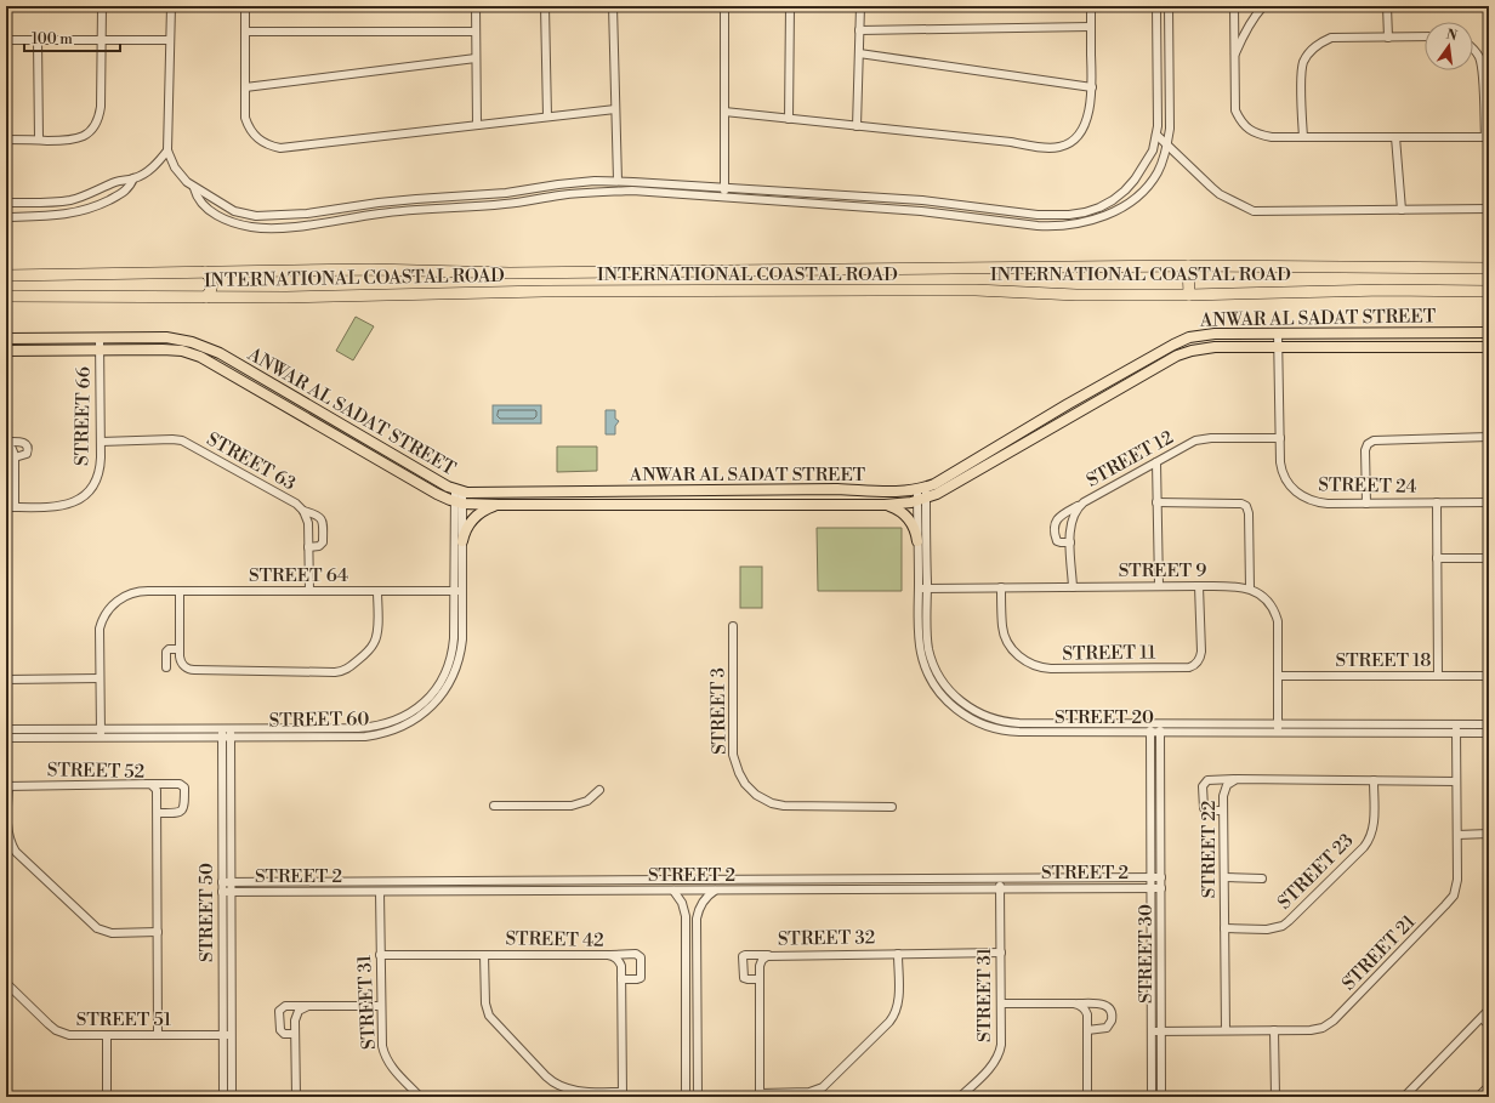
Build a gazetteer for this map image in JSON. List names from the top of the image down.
{
  "streets": {
    "highway": ["INTERNATIONAL COASTAL ROAD"],
    "main road": ["ANWAR AL SADAT STREET"],
    "street": [
      "STREET 66",
      "STREET 12",
      "STREET 63",
      "STREET 24",
      "STREET 9",
      "STREET 64",
      "STREET 11",
      "STREET 18",
      "STREET 3",
      "STREET 20",
      "STREET 60",
      "STREET 52",
      "STREET 22",
      "STREET 23",
      "STREET 2",
      "STREET 50",
      "STREET 32",
      "STREET 42",
      "STREET 21",
      "STREET 30",
      "STREET 31",
      "STREET 51"
    ]
  },
  "crossings": [
    ["ANWAR AL SADAT STREET", "STREET 66"],
    ["ANWAR AL SADAT STREET", "STREET 24"],
    ["ANWAR AL SADAT STREET", "STREET 20"],
    ["ANWAR AL SADAT STREET", "STREET 60"],
    ["STREET 66", "STREET 63"],
    ["STREET 12", "STREET 24"],
    ["STREET 12", "STREET 9"],
    ["STREET 63", "STREET 64"],
    ["STREET 9", "STREET 11"],
    ["STREET 9", "STREET 20"],
    ["STREET 64", "STREET 60"],
    ["STREET 20", "STREET 21"],
    ["STREET 20", "STREET 30"],
    ["STREET 60", "STREET 50"],
    ["STREET 52", "STREET 51"],
    ["STREET 22", "STREET 23"],
    ["STREET 22", "STREET 21"],
    ["STREET 2", "STREET 50"],
    ["STREET 2", "STREET 30"],
    ["STREET 2", "STREET 31"],
    ["STREET 50", "STREET 51"],
    ["STREET 32", "STREET 31"],
    ["STREET 42", "STREET 31"],
    ["STREET 21", "STREET 30"]
  ],
  "scale_bar": "100 m",
  "north": "top"
}
